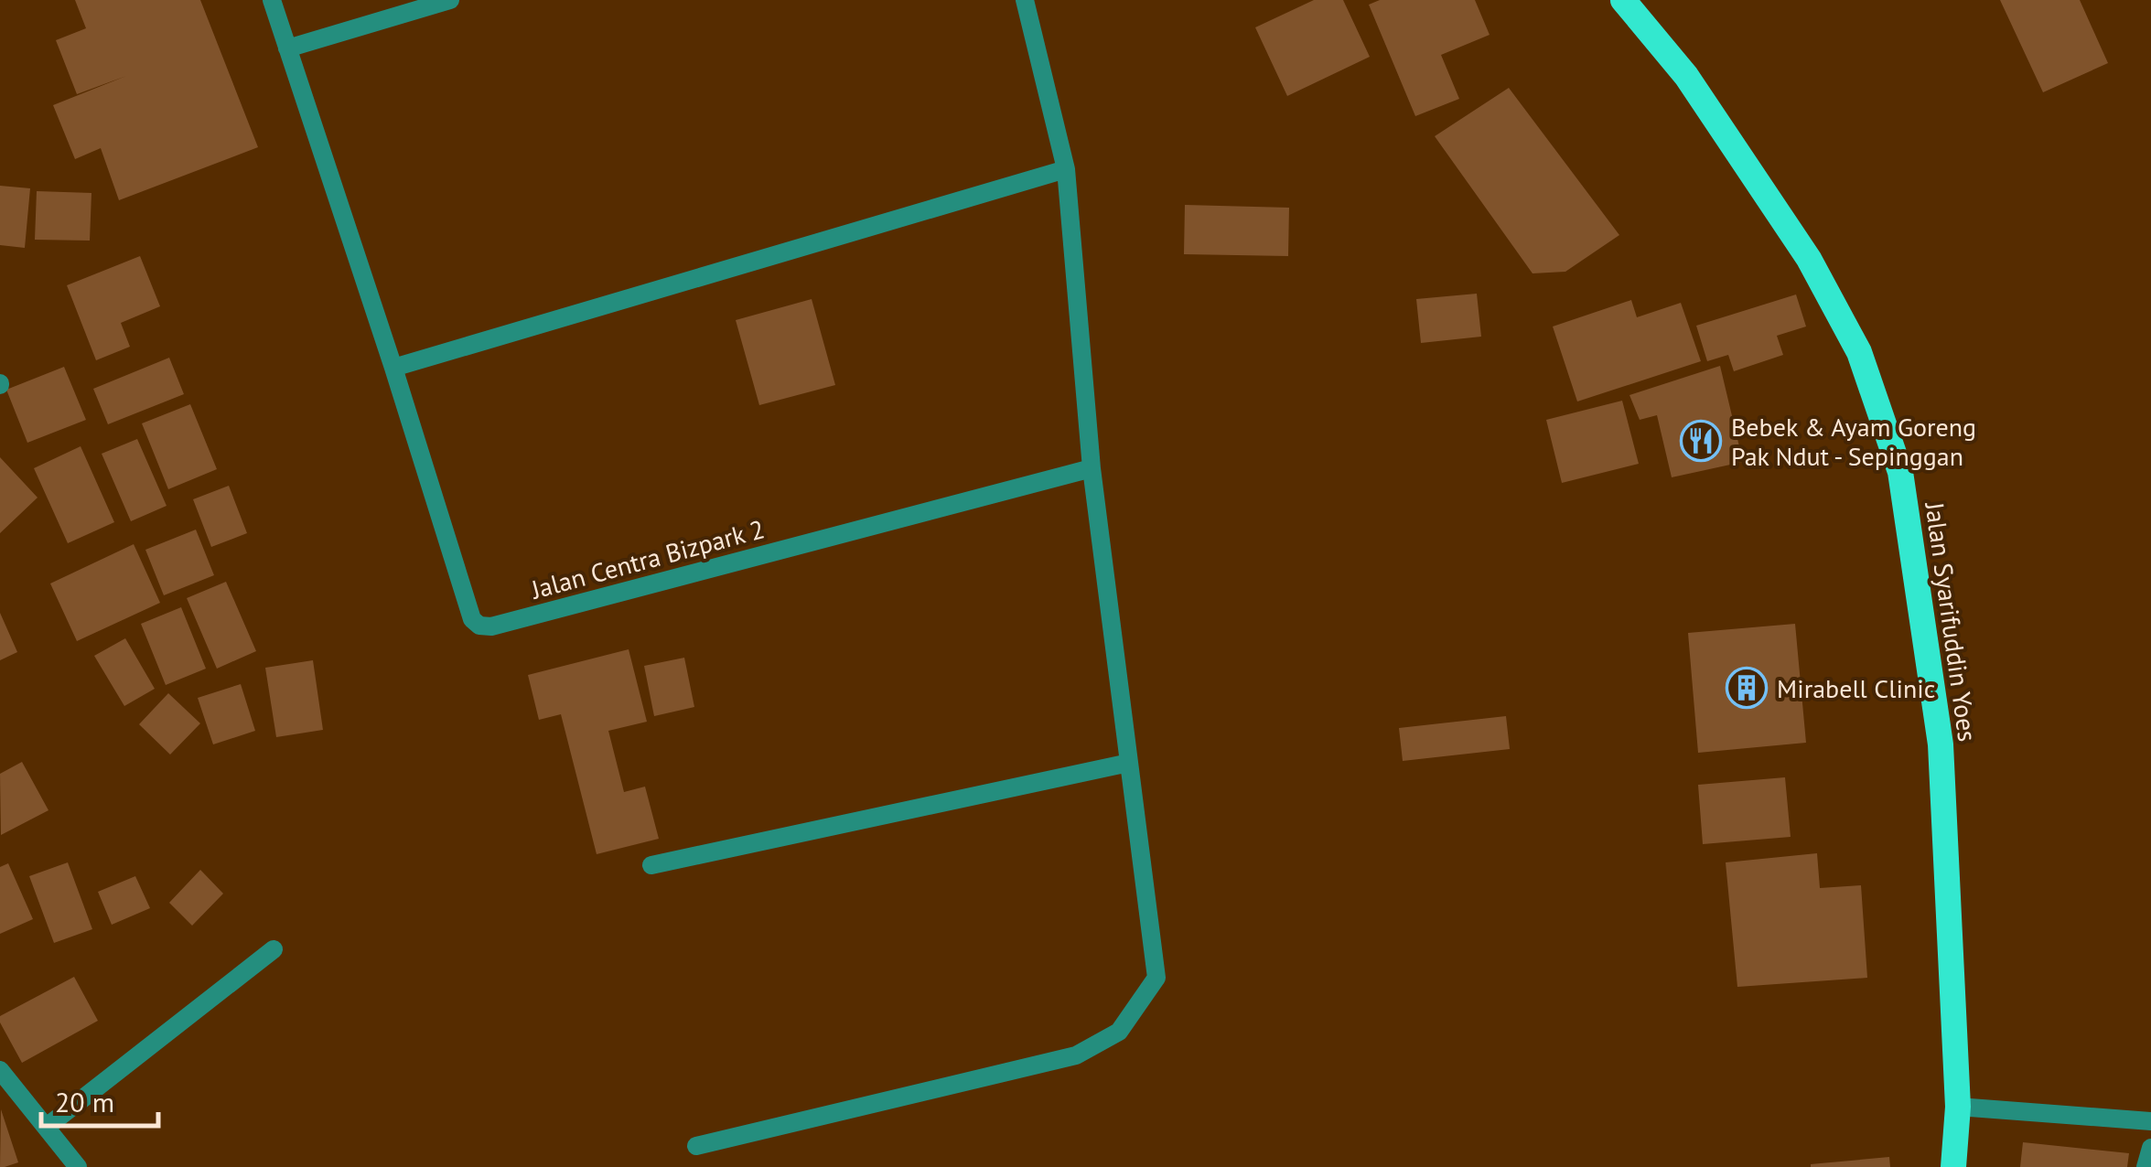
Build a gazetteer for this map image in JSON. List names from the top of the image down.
{
  "streets": {
    "highway": ["Jalan Syarifuddin Yoes"],
    "street": ["Jalan Centra Bizpark 2"]
  },
  "places": {
    "restaurant": ["Bebek & Ayam Goreng Pak Ndut - Sepinggan"],
    "building": ["Mirabell Clinic"]
  },
  "scale_bar": "20 m"
}
